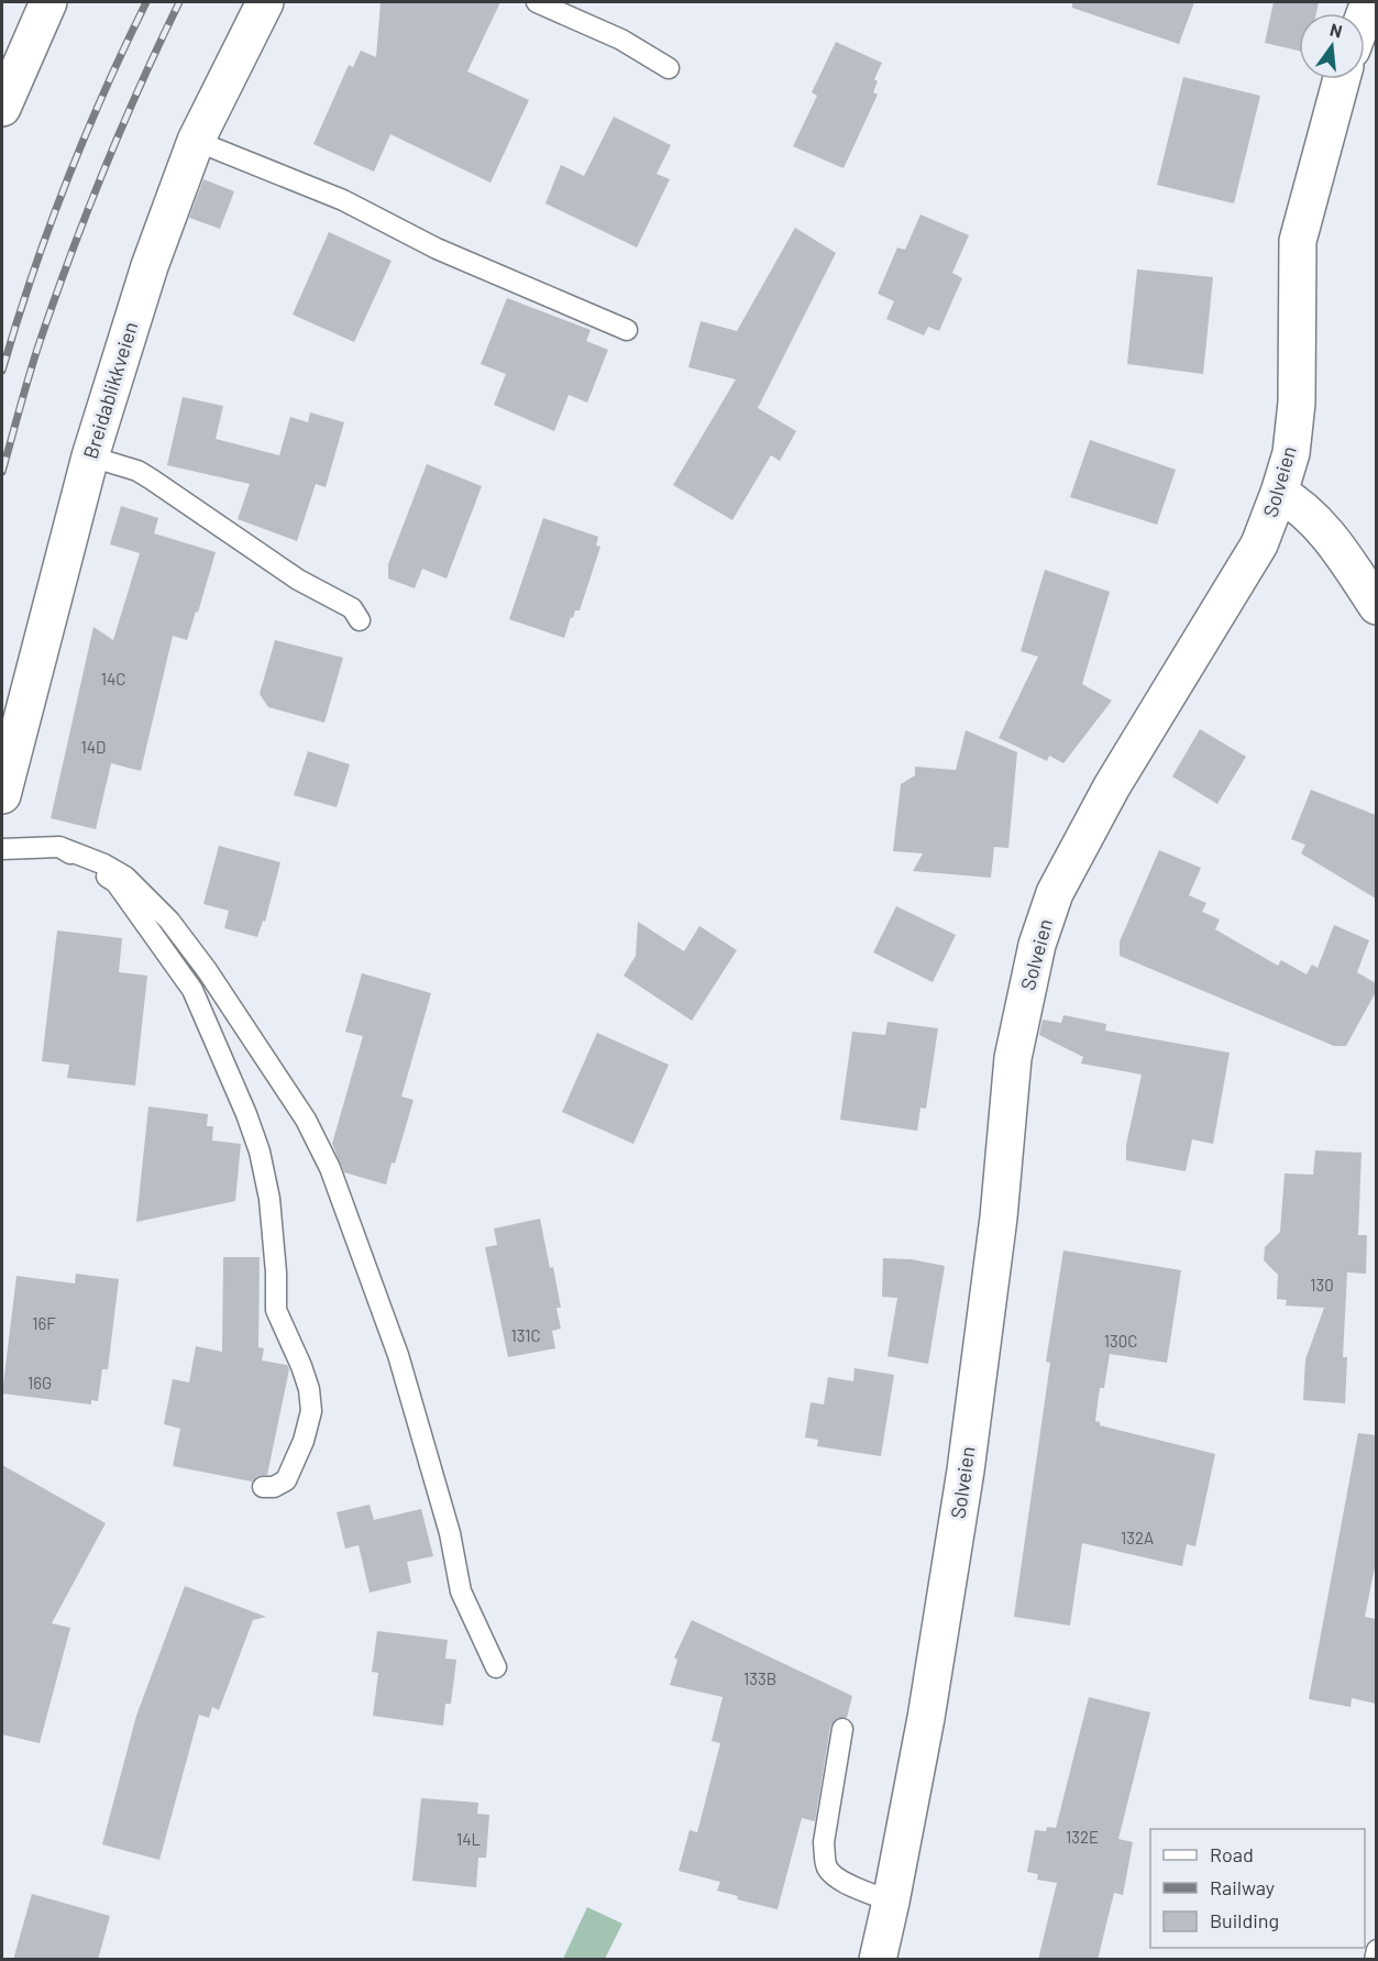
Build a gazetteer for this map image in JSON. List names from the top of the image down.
{
  "streets": {
    "street": ["Breidablikkveien", "Solveien"]
  },
  "house_numbers": [
    "14C",
    "14D",
    "130",
    "16F",
    "131C",
    "130C",
    "16G",
    "132A",
    "133B",
    "132E",
    "14L"
  ],
  "legend": ["Road", "Railway", "Building"],
  "north": "top"
}
